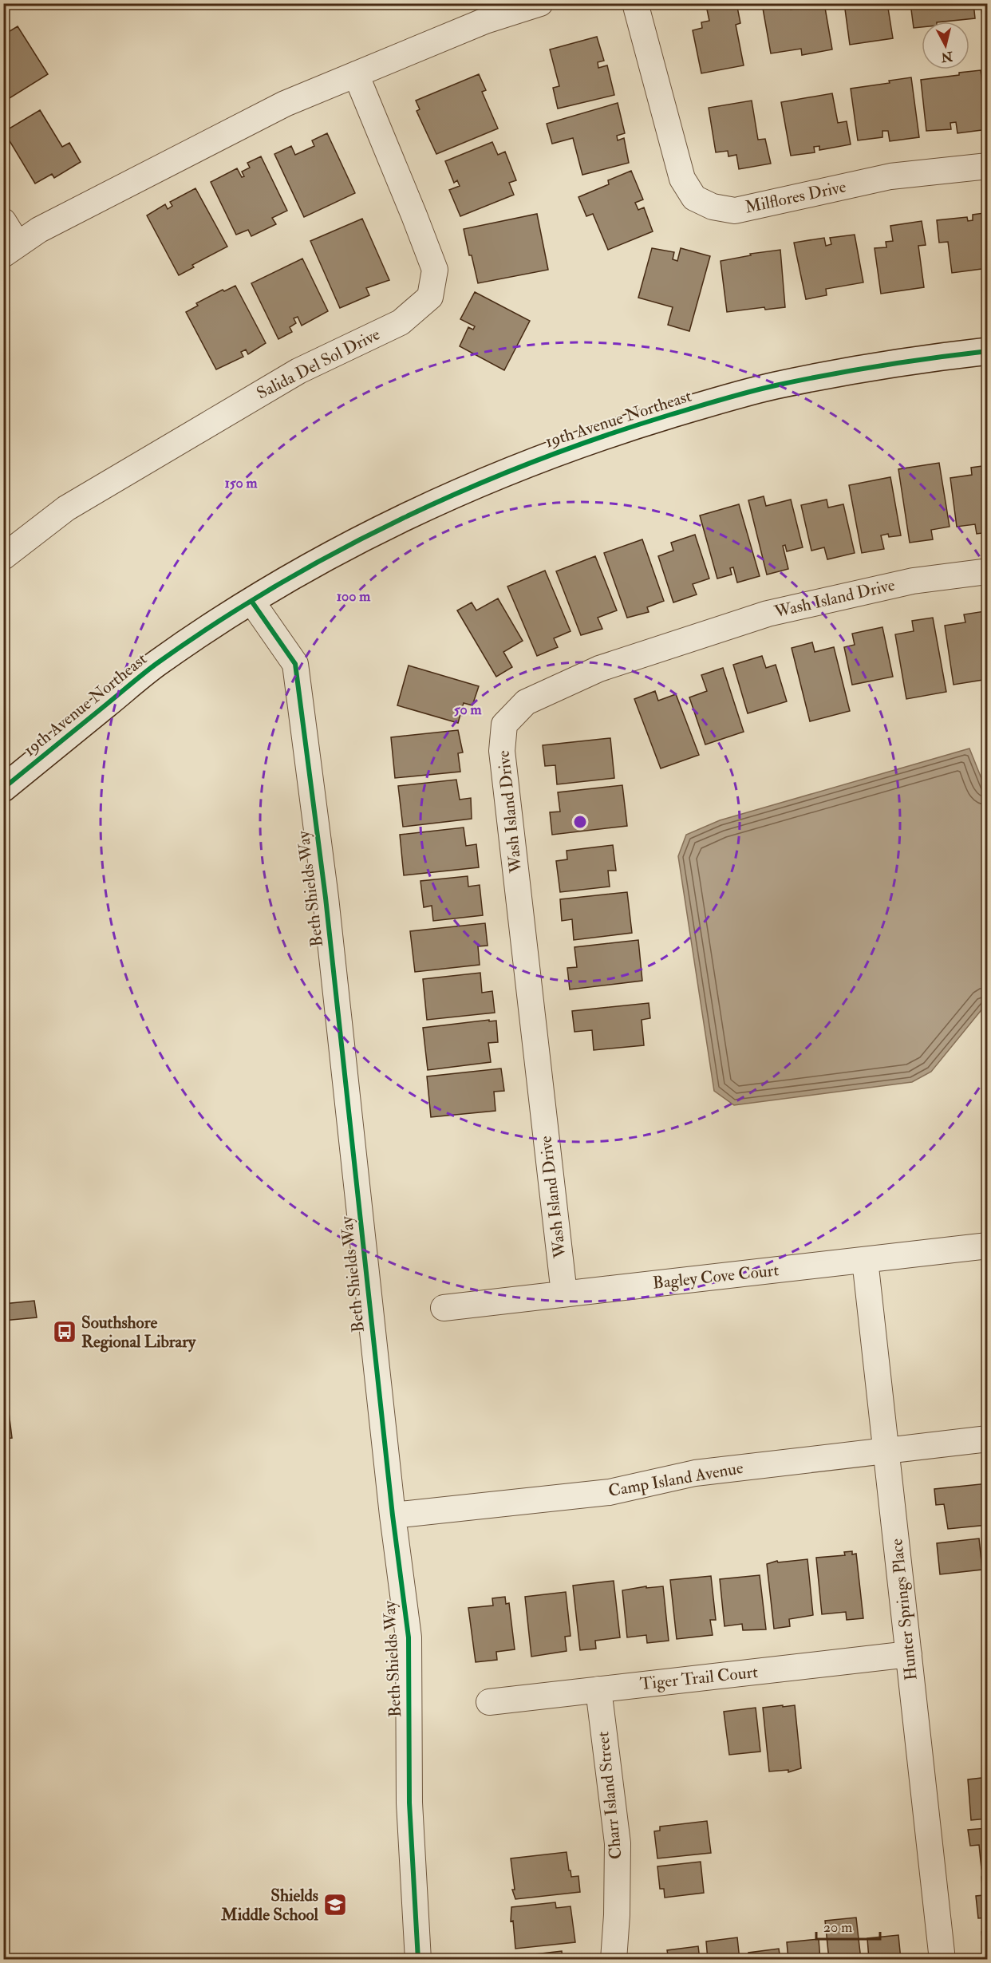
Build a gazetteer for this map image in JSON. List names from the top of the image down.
{
  "streets": {
    "street": [
      "Milflores Drive",
      "Salida Del Sol Drive",
      "19th Avenue Northeast",
      "Wash Island Drive",
      "Beth Shields Way",
      "Bagley Cove Court",
      "Camp Island Avenue",
      "Hunter Springs Place",
      "Tiger Trail Court",
      "Charr Island Street"
    ]
  },
  "crossings": [
    ["19th Avenue Northeast", "Beth Shields Way"],
    ["Wash Island Drive", "Bagley Cove Court"],
    ["Beth Shields Way", "Camp Island Avenue"],
    ["Bagley Cove Court", "Hunter Springs Place"],
    ["Camp Island Avenue", "Hunter Springs Place"],
    ["Hunter Springs Place", "Tiger Trail Court"],
    ["Tiger Trail Court", "Charr Island Street"]
  ],
  "places": {
    "bus stop": ["Southshore Regional Library"],
    "school or university": ["Shields Middle School"]
  },
  "scale_bar": "20 m",
  "north": "bottom",
  "rings": ["150 m", "100 m", "50 m"]
}
